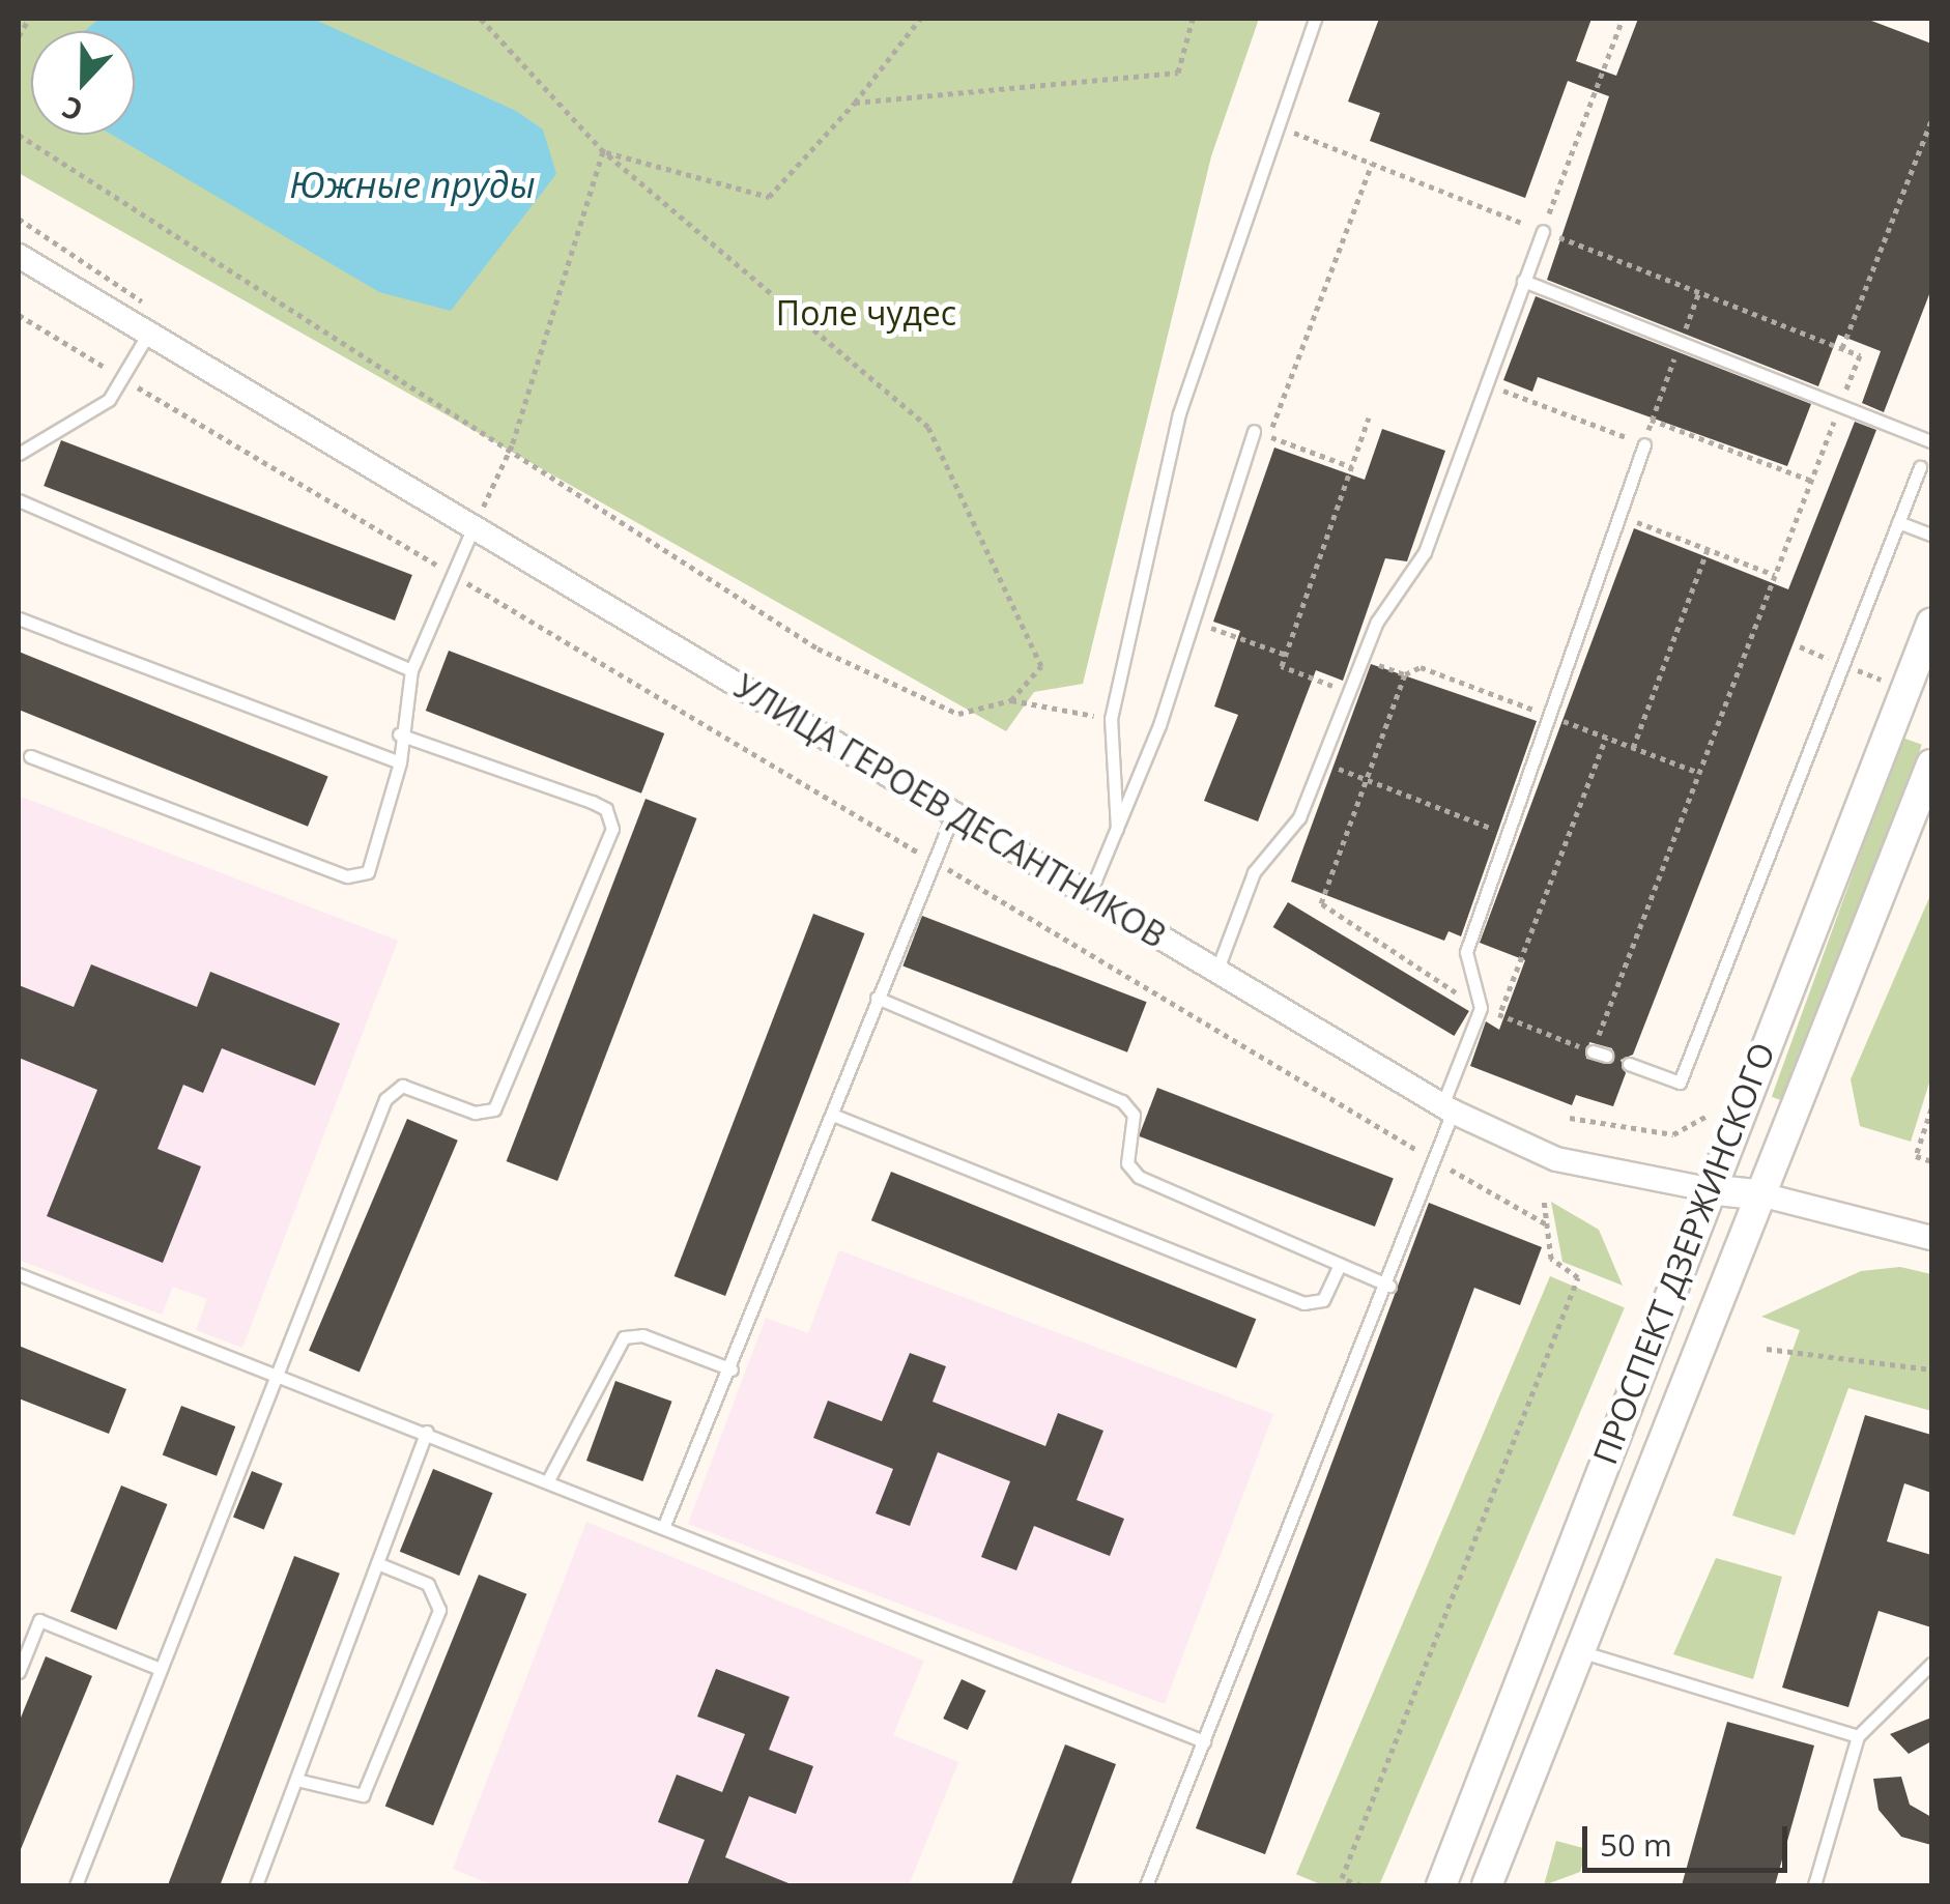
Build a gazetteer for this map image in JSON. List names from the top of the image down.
{
  "streets": {
    "street": ["УЛИЦА ГЕРОЕВ ДЕСАНТНИКОВ", "ПРОСПЕКТ ДЗЕРЖИНСКОГО"]
  },
  "crossings": [
    ["УЛИЦА ГЕРОЕВ ДЕСАНТНИКОВ", "ПРОСПЕКТ ДЗЕРЖИНСКОГО"]
  ],
  "water": ["Южные пруды"],
  "parks": ["Поле чудес"],
  "scale_bar": "50 m",
  "north": "bottom"
}
